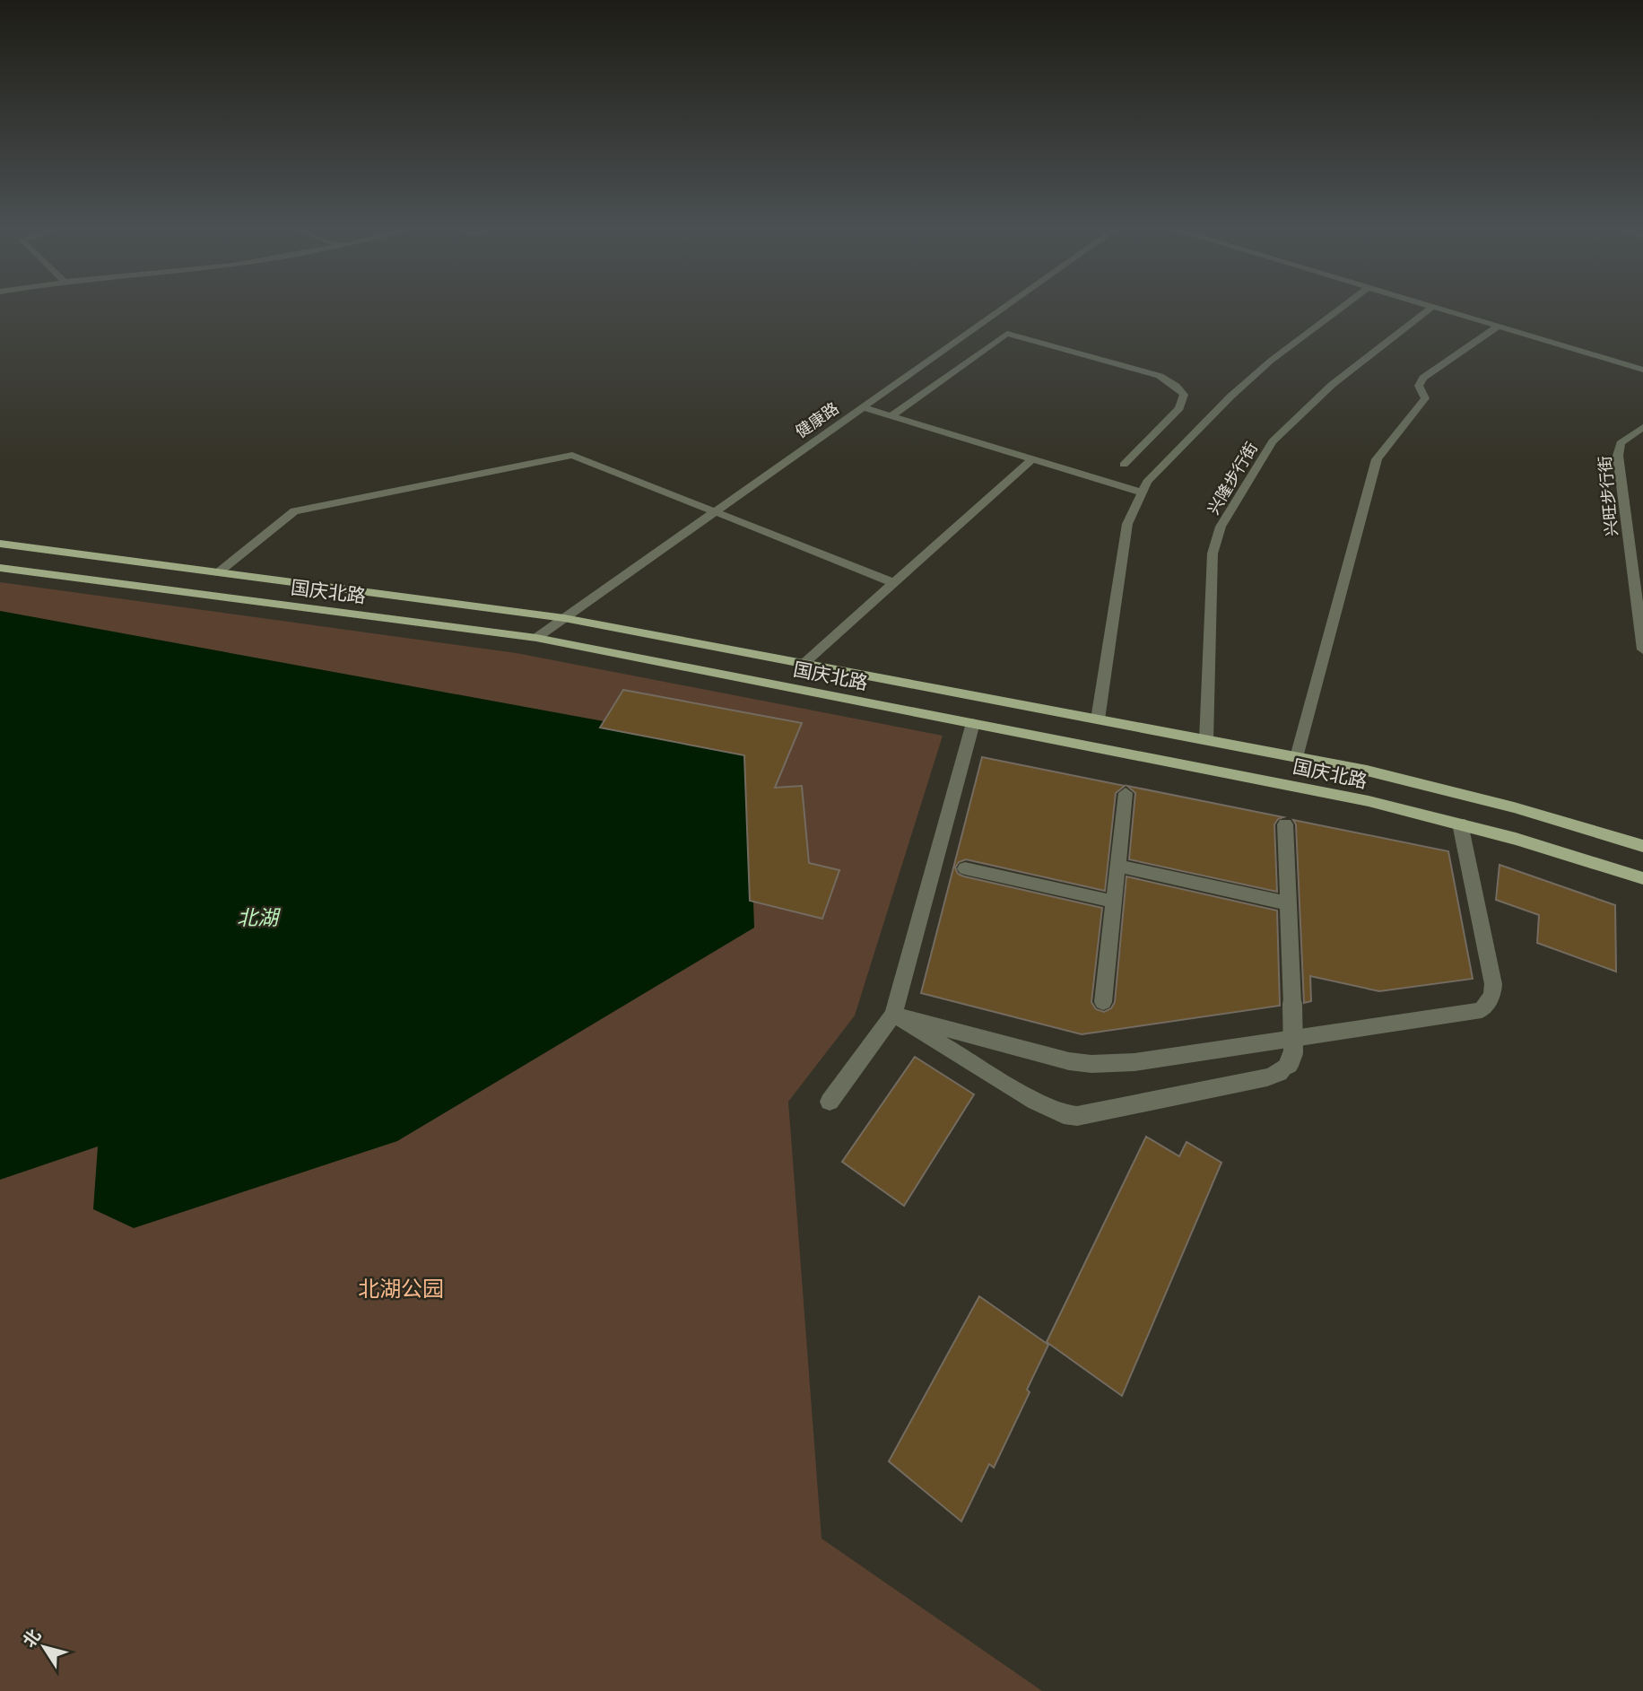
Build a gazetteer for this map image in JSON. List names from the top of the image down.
{
  "streets": {
    "main road": ["国庆北路"],
    "street": ["健康路", "兴隆步行街", "兴旺步行街"]
  },
  "crossings": [
    ["健康路", "国庆北路"],
    ["兴隆步行街", "国庆北路"]
  ],
  "water": ["北湖"],
  "parks": ["北湖公园"],
  "north": "top left"
}
